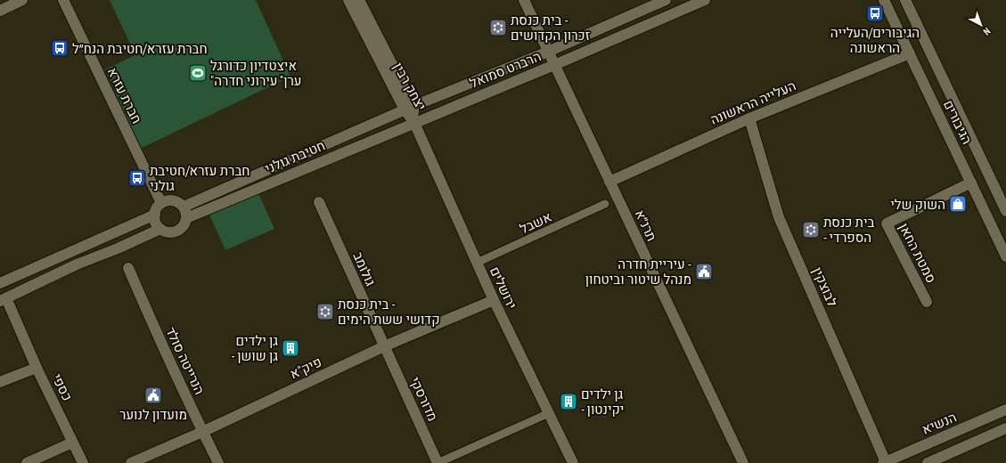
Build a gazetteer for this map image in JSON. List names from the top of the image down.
{
  "streets": {
    "street": [
      "הרברט סמואל",
      "יצחק רבין",
      "חברת עזרא",
      "העלייה הראשונה",
      "הגיבורים",
      "חטיבת גולני",
      "אשבל",
      "תרנ״א",
      "סמטת החאן",
      "גולומב",
      "לבוצקין",
      "ירושלים",
      "הנרייטה סולד",
      "פיק\"א",
      "כספי",
      "מדורסקי",
      "הנשיא"
    ]
  },
  "crossings": [
    ["הרברט סמואל", "יצחק רבין"],
    ["הרברט סמואל", "חטיבת גולני"],
    ["הרברט סמואל", "תרנ״א"],
    ["הרברט סמואל", "ירושלים"],
    ["יצחק רבין", "חטיבת גולני"],
    ["יצחק רבין", "ירושלים"],
    ["חברת עזרא", "חטיבת גולני"],
    ["העלייה הראשונה", "הגיבורים"],
    ["העלייה הראשונה", "תרנ״א"],
    ["העלייה הראשונה", "לבוצקין"],
    ["הגיבורים", "סמטת החאן"],
    ["חטיבת גולני", "ירושלים"],
    ["אשבל", "ירושלים"],
    ["גולומב", "פיק\"א"],
    ["גולומב", "מדורסקי"],
    ["לבוצקין", "הנשיא"],
    ["ירושלים", "פיק\"א"],
    ["הנרייטה סולד", "פיק\"א"],
    ["פיק\"א", "מדורסקי"]
  ],
  "places": {
    "bus stop": ["הגיבורים/העלייה הראשונה", "חברת עזרא/חטיבת הנח״ל", "חברת עזרא/חטיבת גולני"],
    "synagogue": ["בית כנסת - זכרון הקדושים", "בית כנסת - הספרדי", "בית כנסת - קדושי ששת הימים"],
    "sports": ["איצטדיון כדורגל \"ערן\" עירוני חדרה"],
    "shop": ["השוק שלי"],
    "public building": ["עיריית חדרה - מנהל שיטור וביטחון", "מועדון לנוער"],
    "building": ["גן ילדים - גן שושן", "גן ילדים - יקינטון"]
  },
  "north": "bottom right"
}
